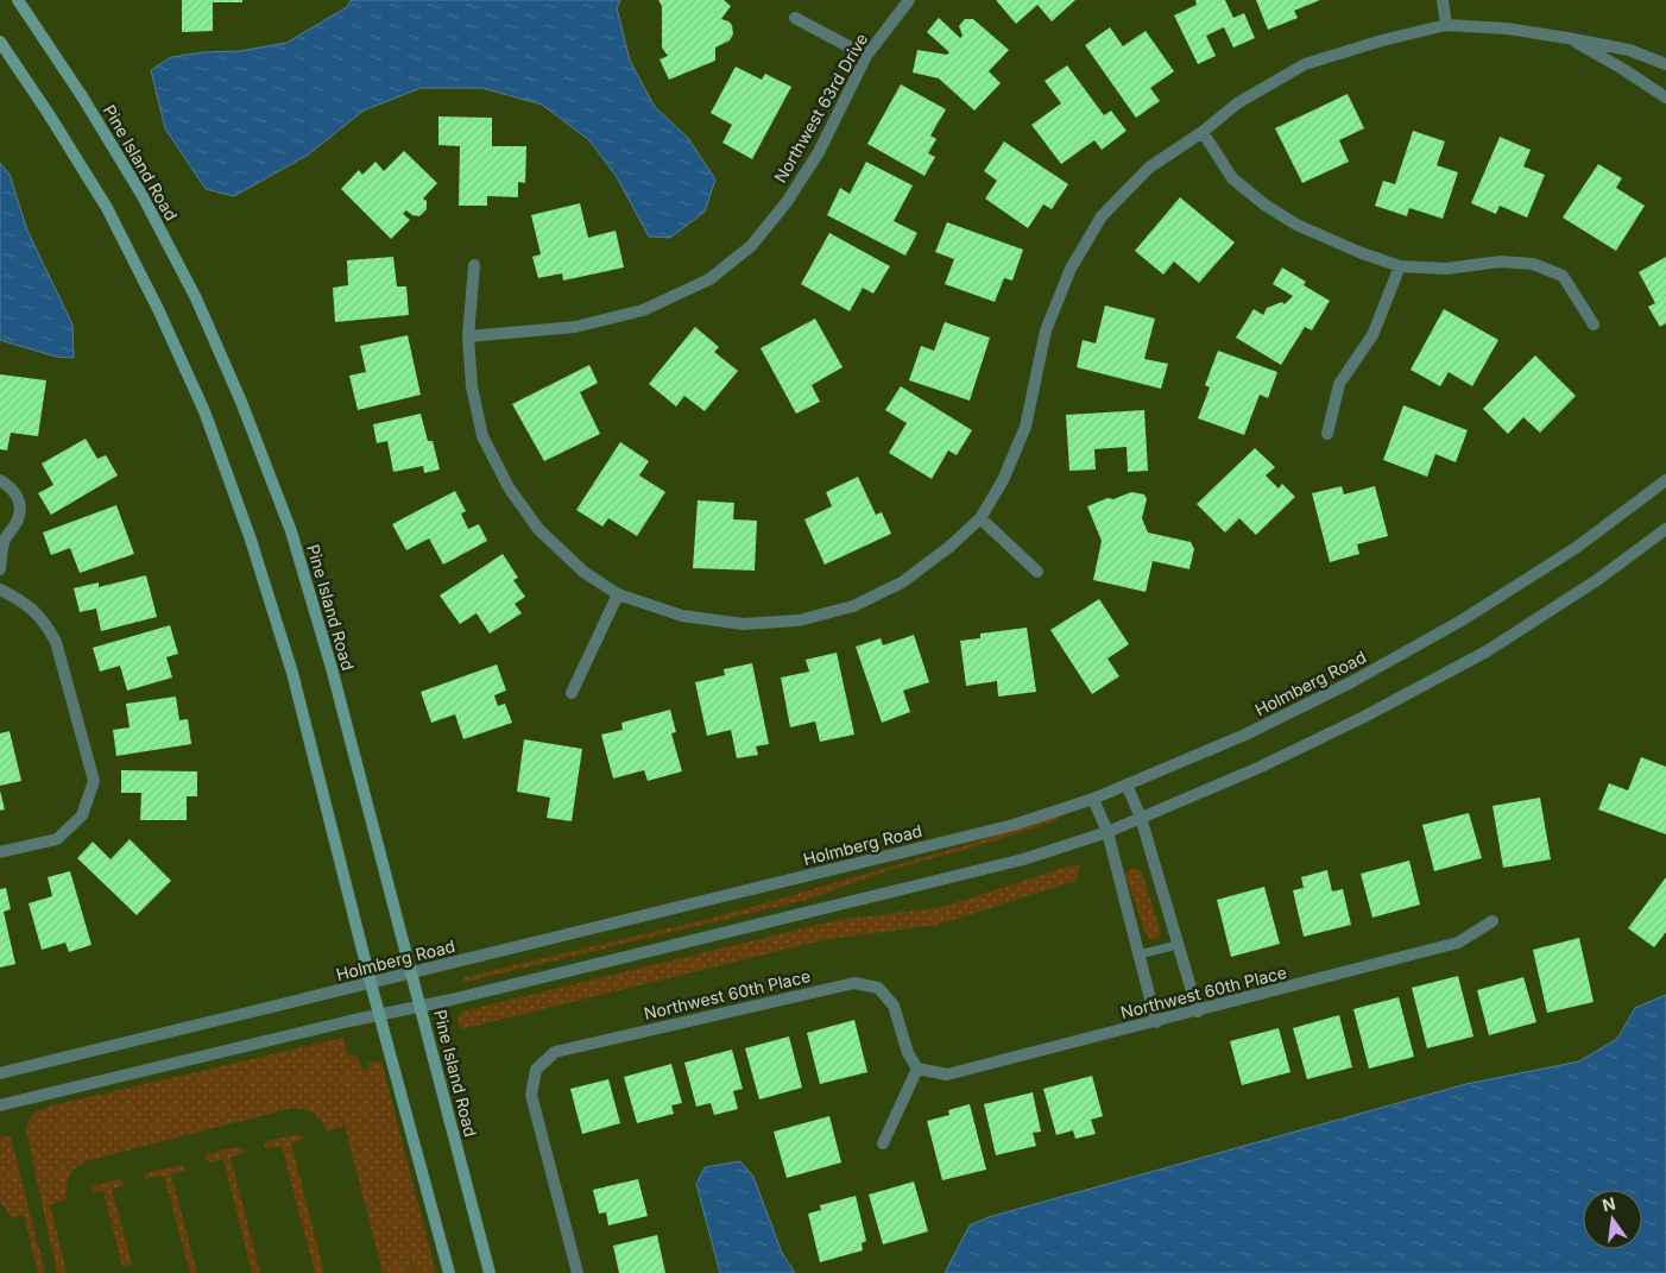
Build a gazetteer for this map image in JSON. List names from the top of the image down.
{
  "streets": {
    "main road": ["Pine Island Road"],
    "street": ["Northwest 63rd Drive", "Holmberg Road", "Northwest 60th Place"]
  },
  "crossings": [
    ["Pine Island Road", "Holmberg Road"]
  ],
  "north": "top"
}
